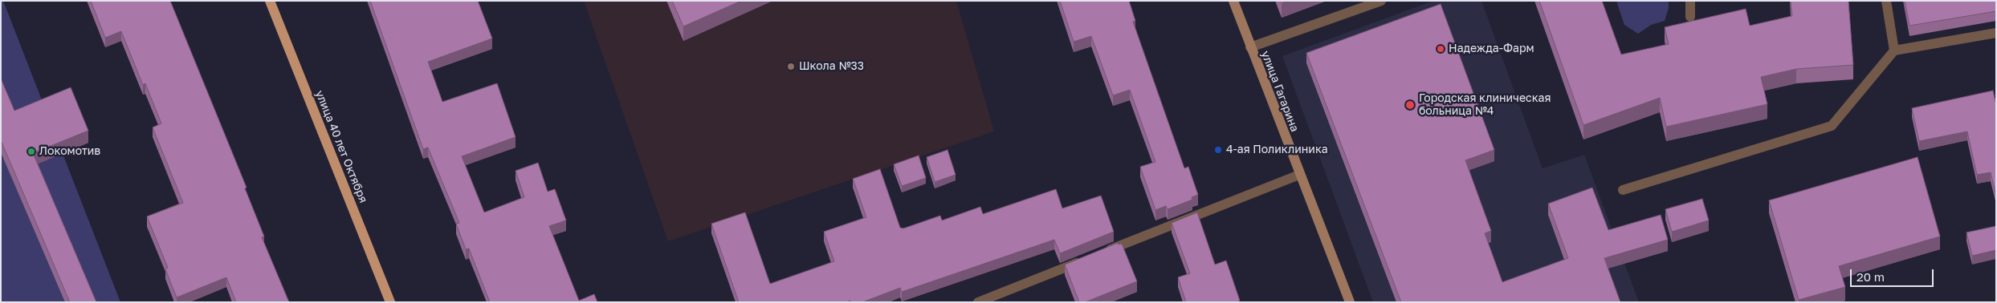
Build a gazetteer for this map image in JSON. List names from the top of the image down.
{
  "streets": {
    "main road": ["улица Гагарина", "улица 40 лет Октября"]
  },
  "places": [
    "Надежда-Фарм",
    "Школа №33",
    "Городская клиническая больница №4",
    "4-ая Поликлиника",
    "Локомотив"
  ],
  "scale_bar": "20 m"
}
